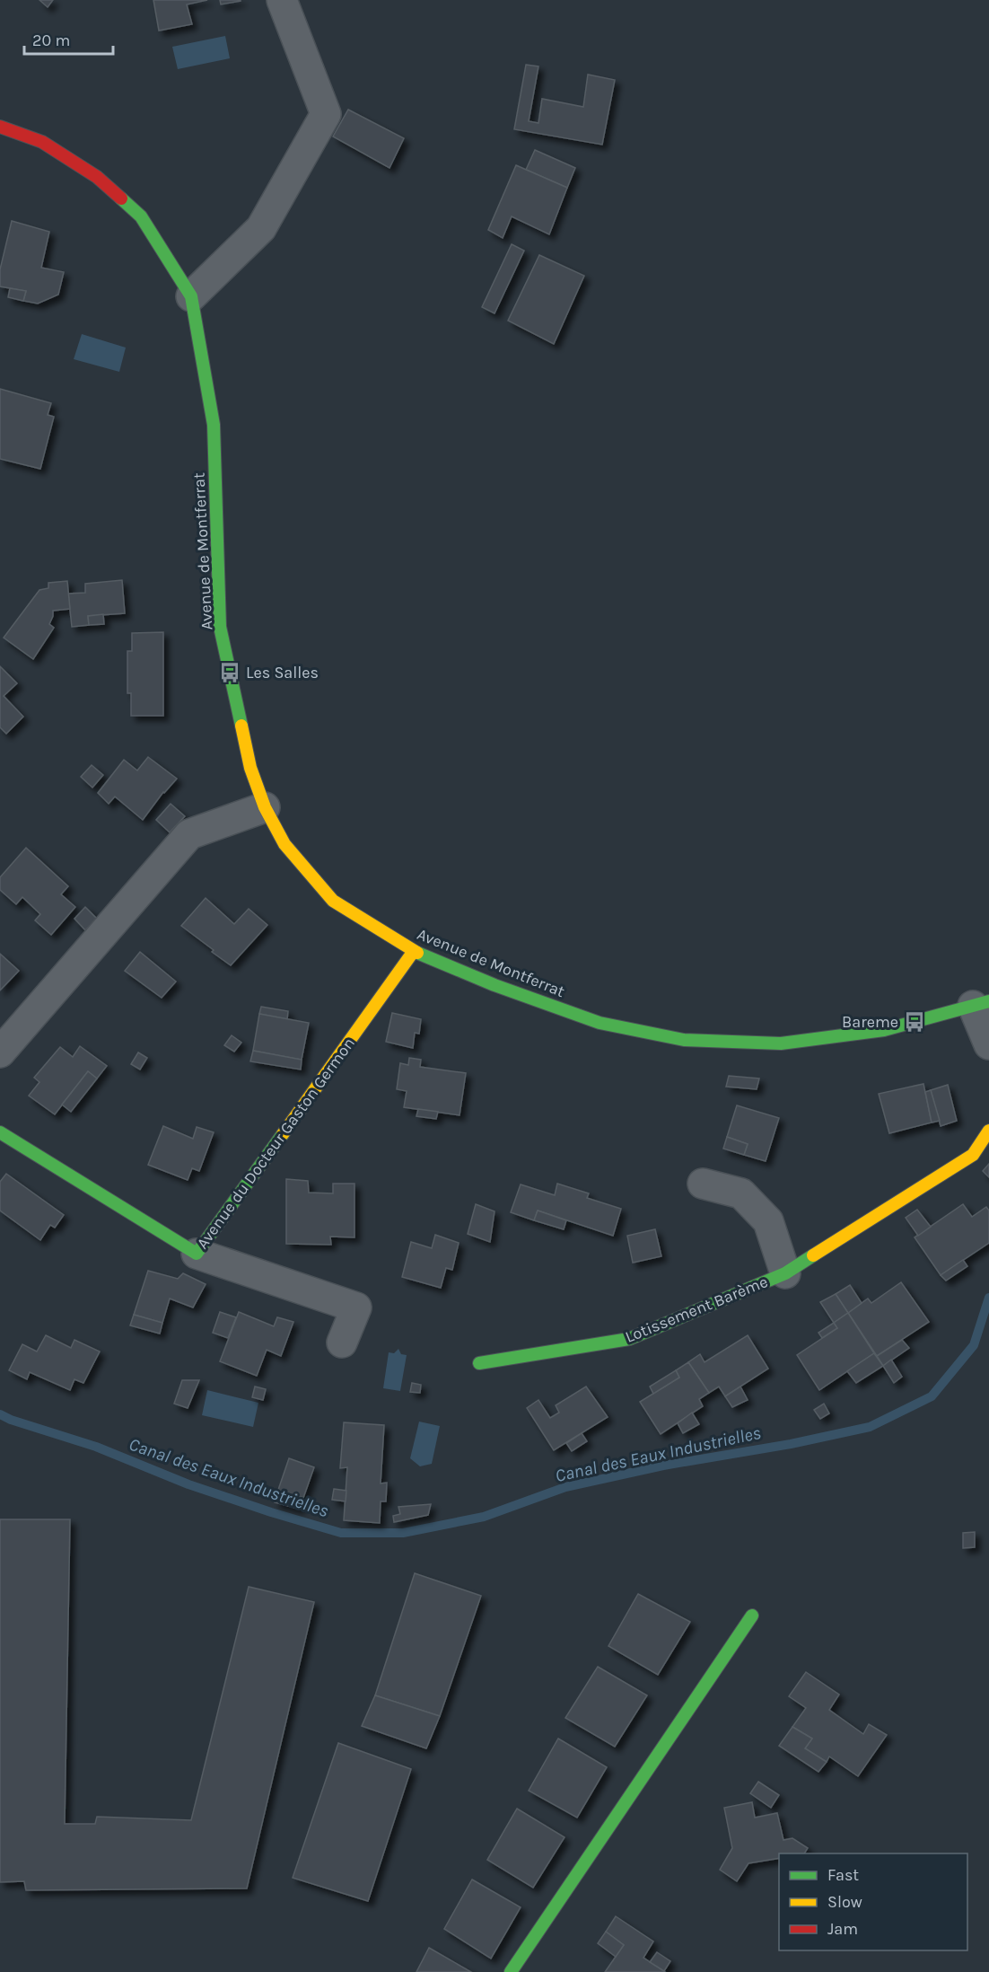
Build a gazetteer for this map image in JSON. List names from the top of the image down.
{
  "streets": {
    "street": ["Avenue de Montferrat", "Avenue du Docteur Gaston Germon", "Lotissement Barème"]
  },
  "crossings": [
    ["Avenue de Montferrat", "Avenue du Docteur Gaston Germon"]
  ],
  "water": ["Canal des Eaux Industrielles"],
  "places": {
    "bus stop": ["Les Salles", "Bareme"]
  },
  "legend": ["Fast", "Slow", "Jam"],
  "scale_bar": "20 m"
}
